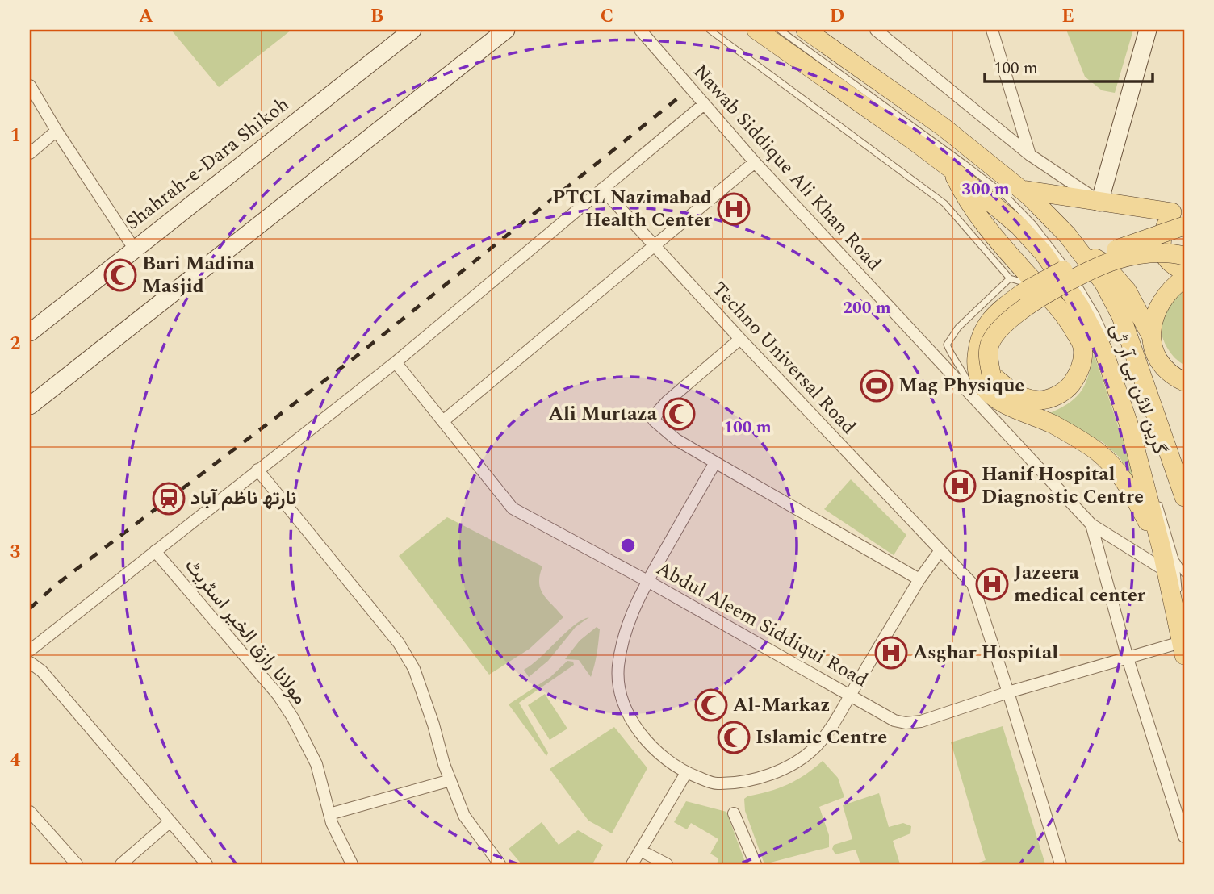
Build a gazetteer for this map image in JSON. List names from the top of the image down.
{
  "streets": {
    "street": [
      "Shahrah-e-Dara Shikoh",
      "Nawab Siddique Ali Khan Road",
      "Techno Universal Road",
      "Abdul Aleem Siddiqui Road",
      "مولانا رازق الخیر اسٹریٹ"
    ],
    "lane": ["گرین لائن بی آر ٹی"]
  },
  "crossings": [
    ["Nawab Siddique Ali Khan Road", "Abdul Aleem Siddiqui Road"],
    ["Techno Universal Road", "Abdul Aleem Siddiqui Road"]
  ],
  "places": {
    "hospital": [
      "PTCL Nazimabad Health Center",
      "Hanif Hospital Diagnostic Centre",
      "Jazeera medical center",
      "Asghar Hospital"
    ],
    "mosque": [
      "Bari Madina Masjid",
      "Ali Murtaza",
      "Al-Markaz",
      "Islamic Centre"
    ],
    "sports": ["Mag Physique"],
    "station": ["نارتھ ناظم آباد"]
  },
  "scale_bar": "100 m",
  "grid": {
    "columns": [
      "A",
      "B",
      "C",
      "D",
      "E"
    ],
    "rows": [
      "1",
      "2",
      "3",
      "4"
    ]
  },
  "rings": ["300 m", "200 m", "100 m"]
}
